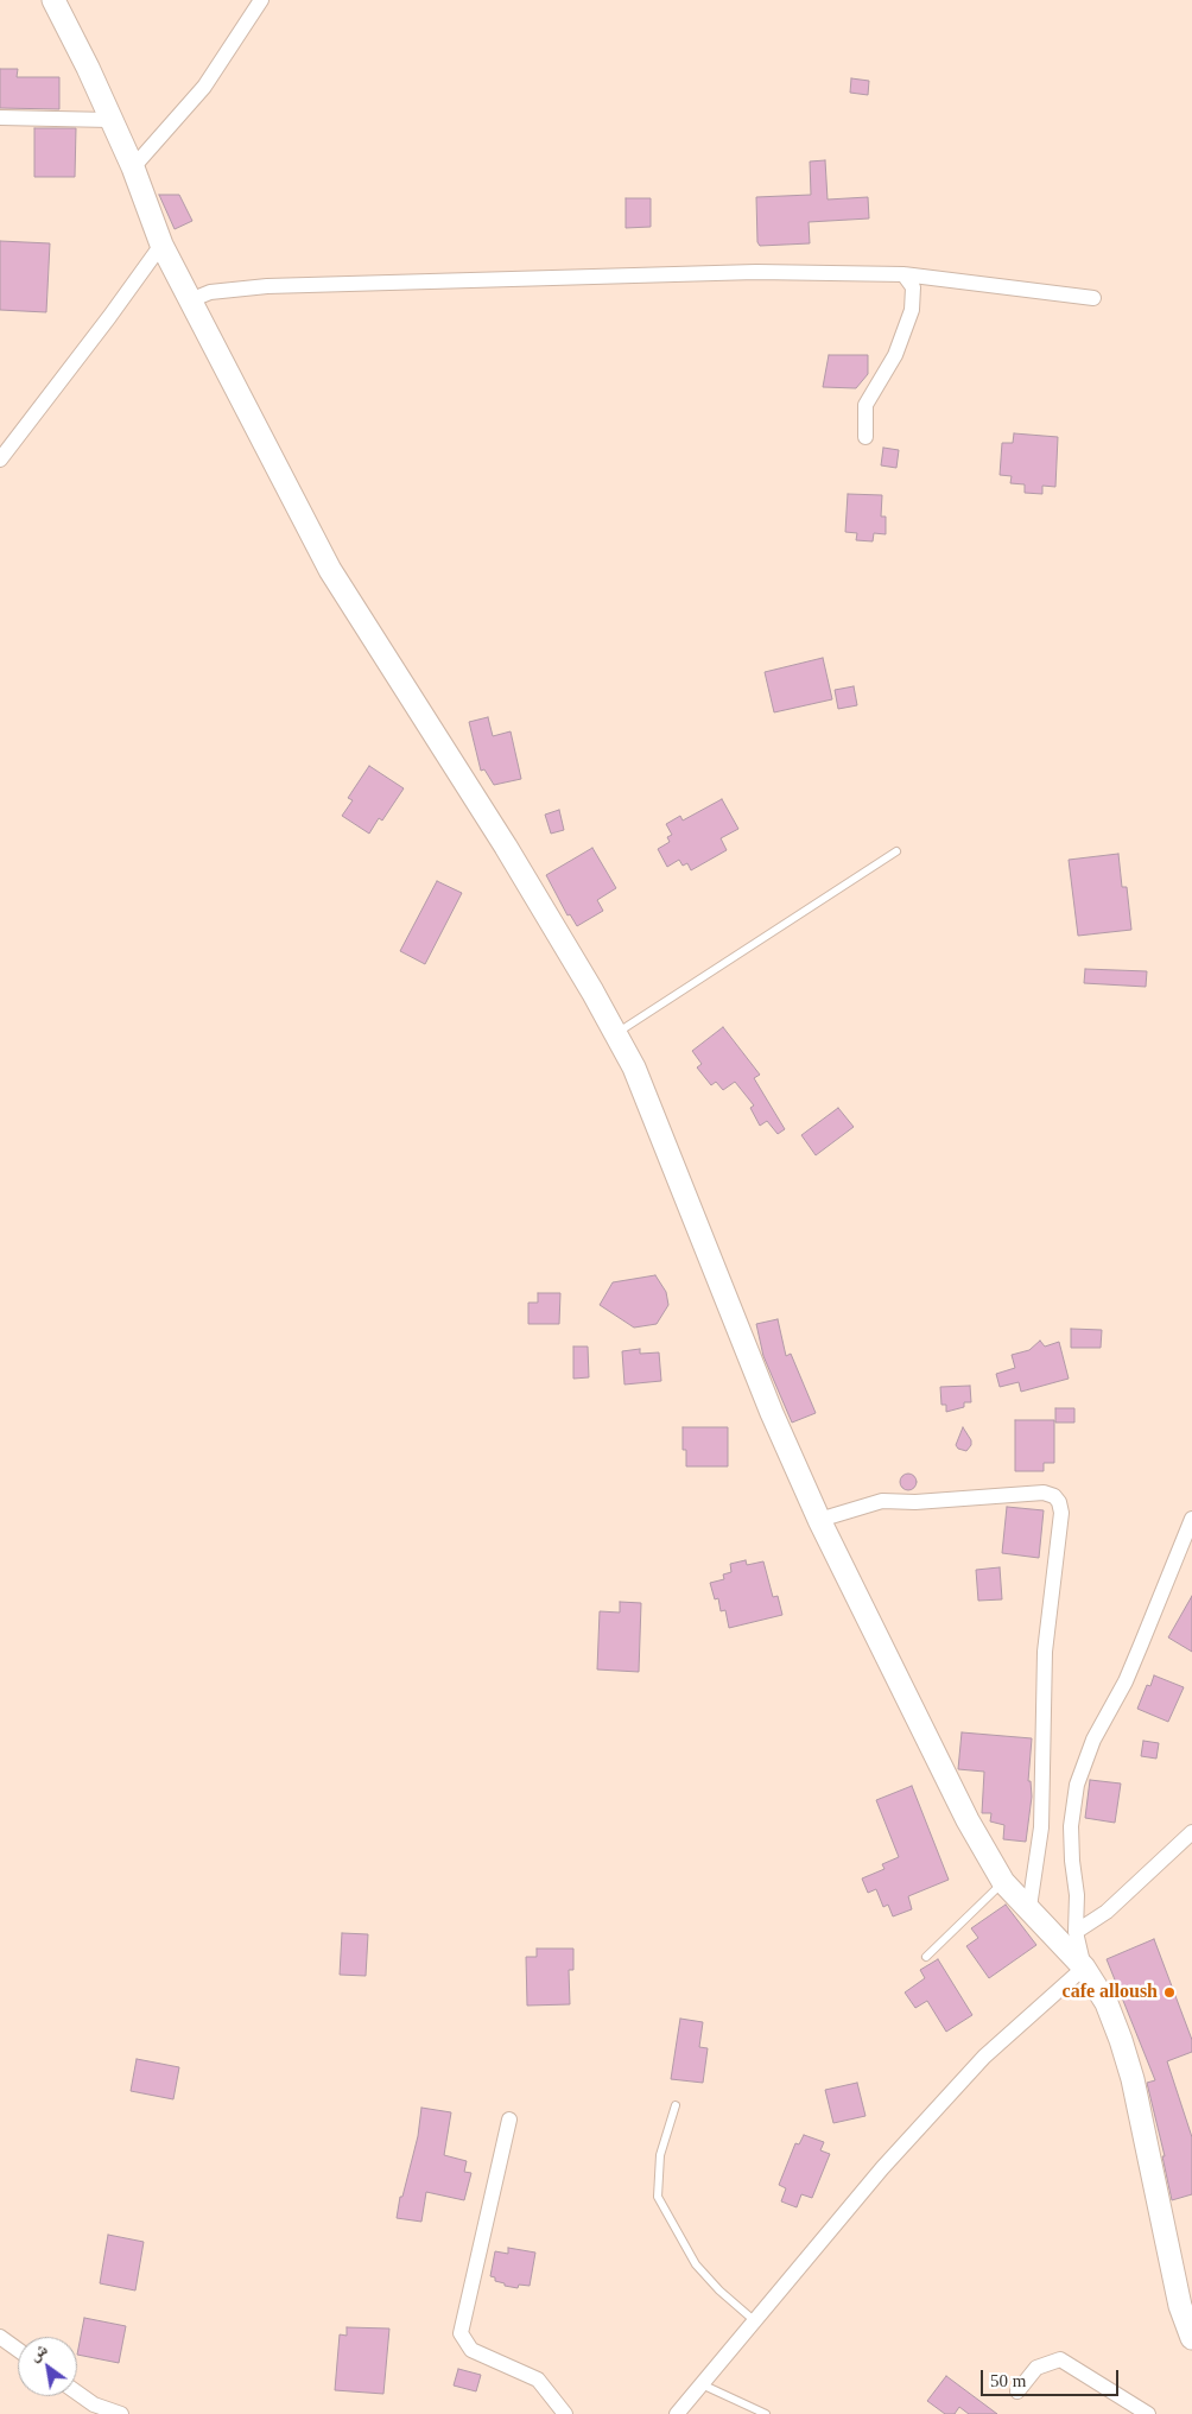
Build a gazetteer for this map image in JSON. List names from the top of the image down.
{
  "places": ["cafe alloush"],
  "scale_bar": "50 m",
  "north": "top left"
}
